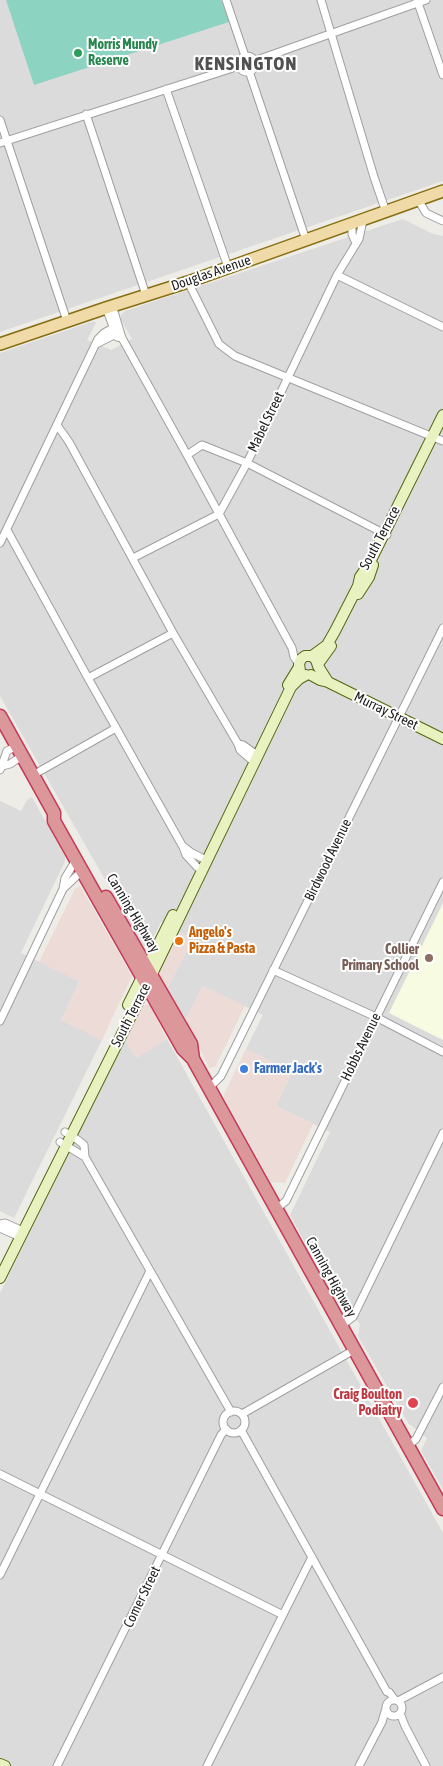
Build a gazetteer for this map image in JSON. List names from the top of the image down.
{
  "streets": {
    "highway": ["Canning Highway"],
    "main road": ["Douglas Avenue", "South Terrace", "Murray Street"],
    "street": [
      "Mabel Street",
      "Birdwood Avenue",
      "Hobbs Avenue",
      "Comer Street"
    ]
  },
  "crossings": [
    ["Douglas Avenue", "Mabel Street"],
    ["South Terrace", "Murray Street"],
    ["South Terrace", "Canning Highway"],
    ["Murray Street", "Birdwood Avenue"],
    ["Birdwood Avenue", "Canning Highway"],
    ["Canning Highway", "Hobbs Avenue"]
  ],
  "districts": ["KENSINGTON"],
  "places": [
    "Morris Mundy Reserve",
    "Angelo's Pizza & Pasta",
    "Collier Primary School",
    "Farmer Jack's",
    "Craig Boulton Podiatry"
  ]
}
